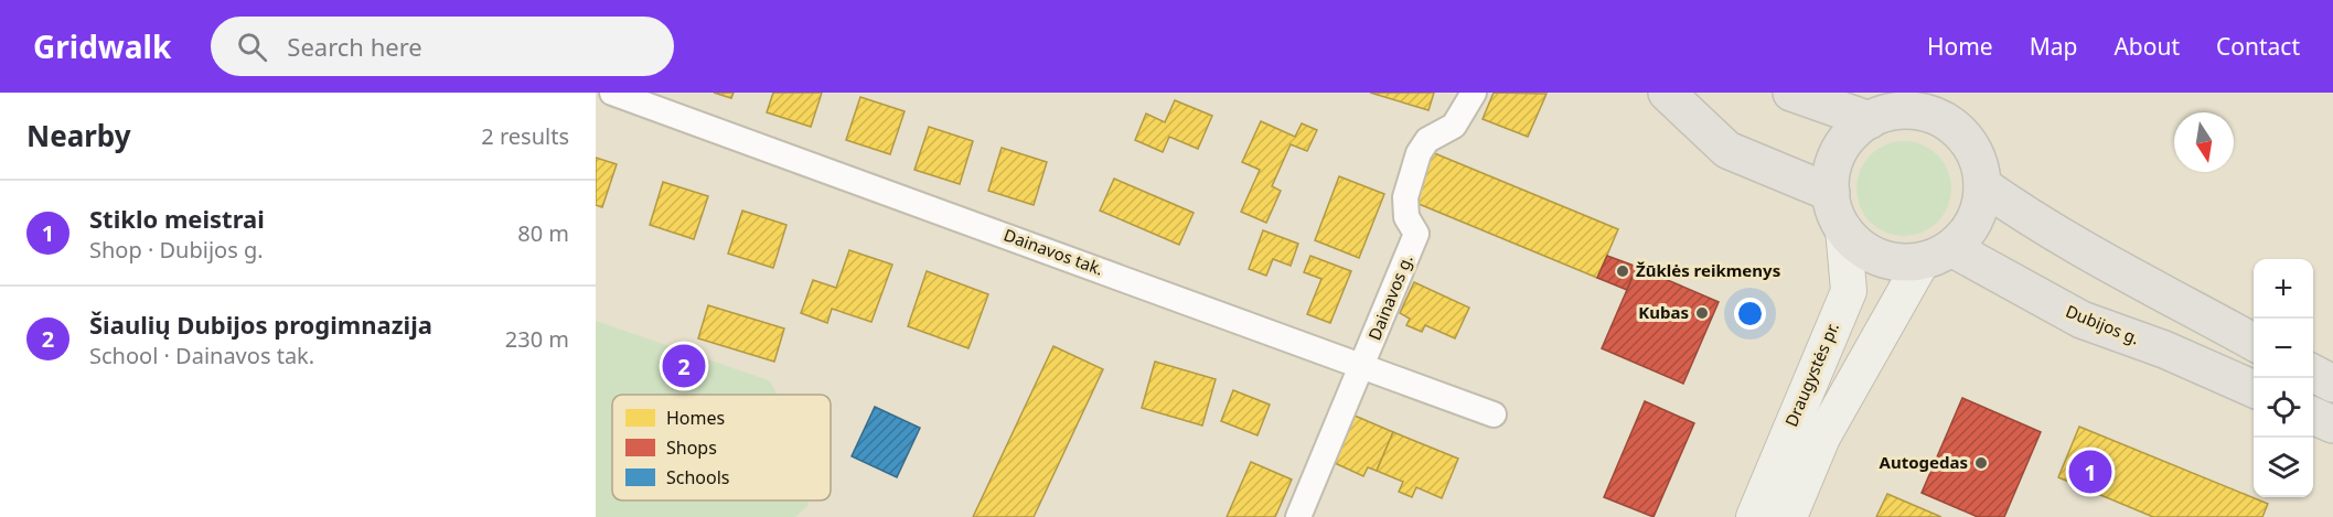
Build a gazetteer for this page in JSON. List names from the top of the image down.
{
  "streets": {
    "main road": ["Dubijos g.", "Draugystės pr."],
    "street": ["Dainavos tak.", "Dainavos g."]
  },
  "crossings": [
    ["Dainavos tak.", "Dainavos g."],
    ["Dubijos g.", "Draugystės pr."]
  ],
  "places": ["Žūklės reikmenys", "Kubas", "Autogedas"],
  "legend": ["Homes", "Shops", "Schools"],
  "north": "bottom",
  "page": {
    "header": "Gridwalk",
    "search": "Search here",
    "nav": [
      "Home",
      "Map",
      "About",
      "Contact"
    ],
    "heading": ["Nearby", "2 results"],
    "list": [
      {
        "mark": "1",
        "name": "Stiklo meistrai",
        "note": "Shop · Dubijos g.",
        "value": "80 m"
      },
      {
        "mark": "2",
        "name": "Šiaulių Dubijos progimnazija",
        "note": "School · Dainavos tak.",
        "value": "230 m"
      }
    ],
    "map_buttons": ["+", "−"],
    "pins": ["2", "1"]
  }
}
